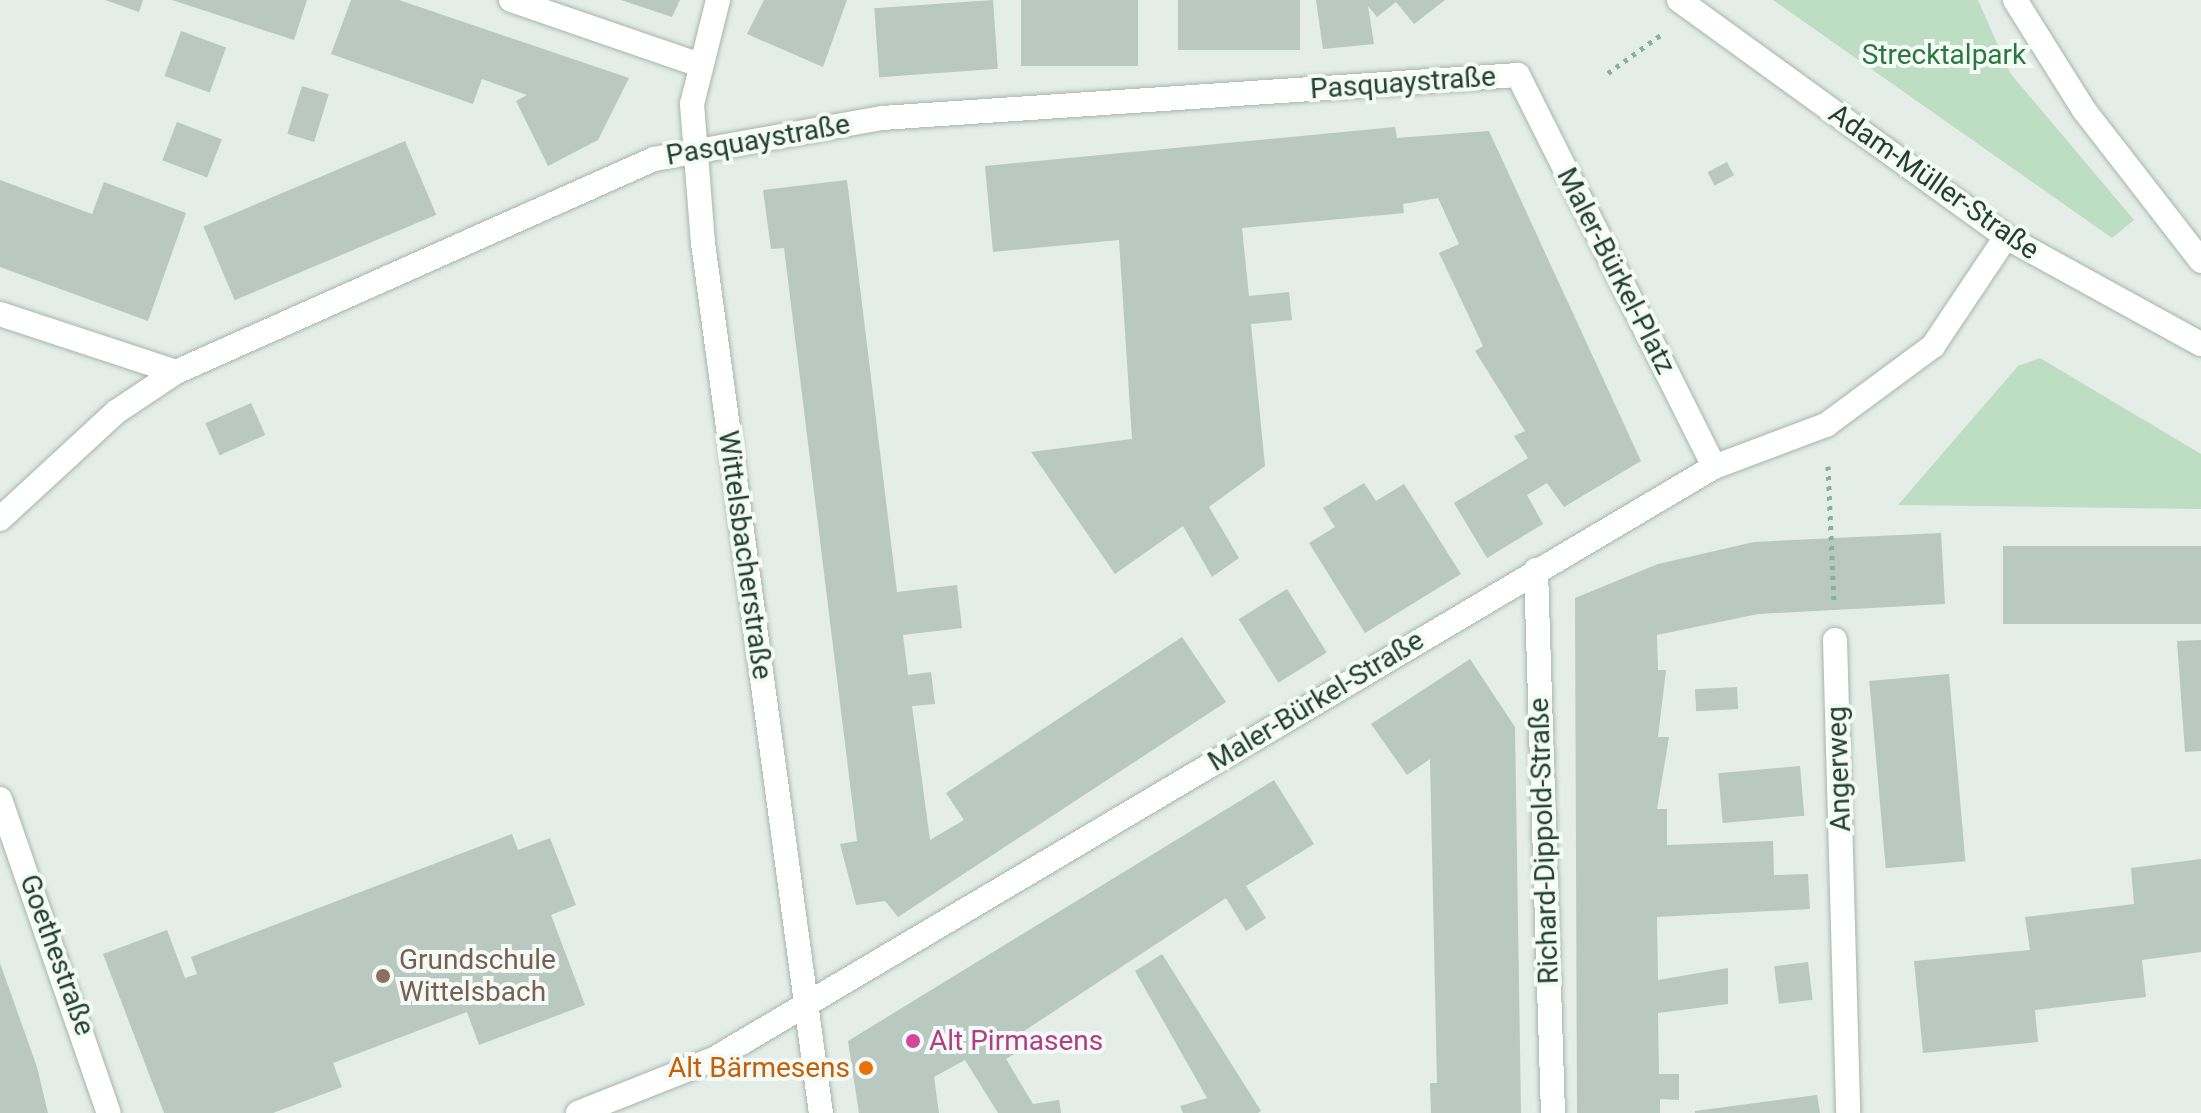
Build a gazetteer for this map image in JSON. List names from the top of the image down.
{
  "streets": {
    "street": [
      "Pasquaystraße",
      "Adam-Müller-Straße",
      "Maler-Bürkel-Platz",
      "Wittelsbacherstraße",
      "Maler-Bürkel-Straße",
      "Angerweg",
      "Richard-Dippold-Straße",
      "Goethestraße"
    ]
  },
  "crossings": [
    ["Pasquaystraße", "Maler-Bürkel-Platz"],
    ["Pasquaystraße", "Wittelsbacherstraße"],
    ["Adam-Müller-Straße", "Maler-Bürkel-Straße"],
    ["Maler-Bürkel-Platz", "Maler-Bürkel-Straße"],
    ["Wittelsbacherstraße", "Maler-Bürkel-Straße"],
    ["Maler-Bürkel-Straße", "Richard-Dippold-Straße"]
  ],
  "parks": ["Strecktalpark"],
  "places": ["Grundschule Wittelsbach", "Alt Pirmasens", "Alt Bärmesens"]
}
